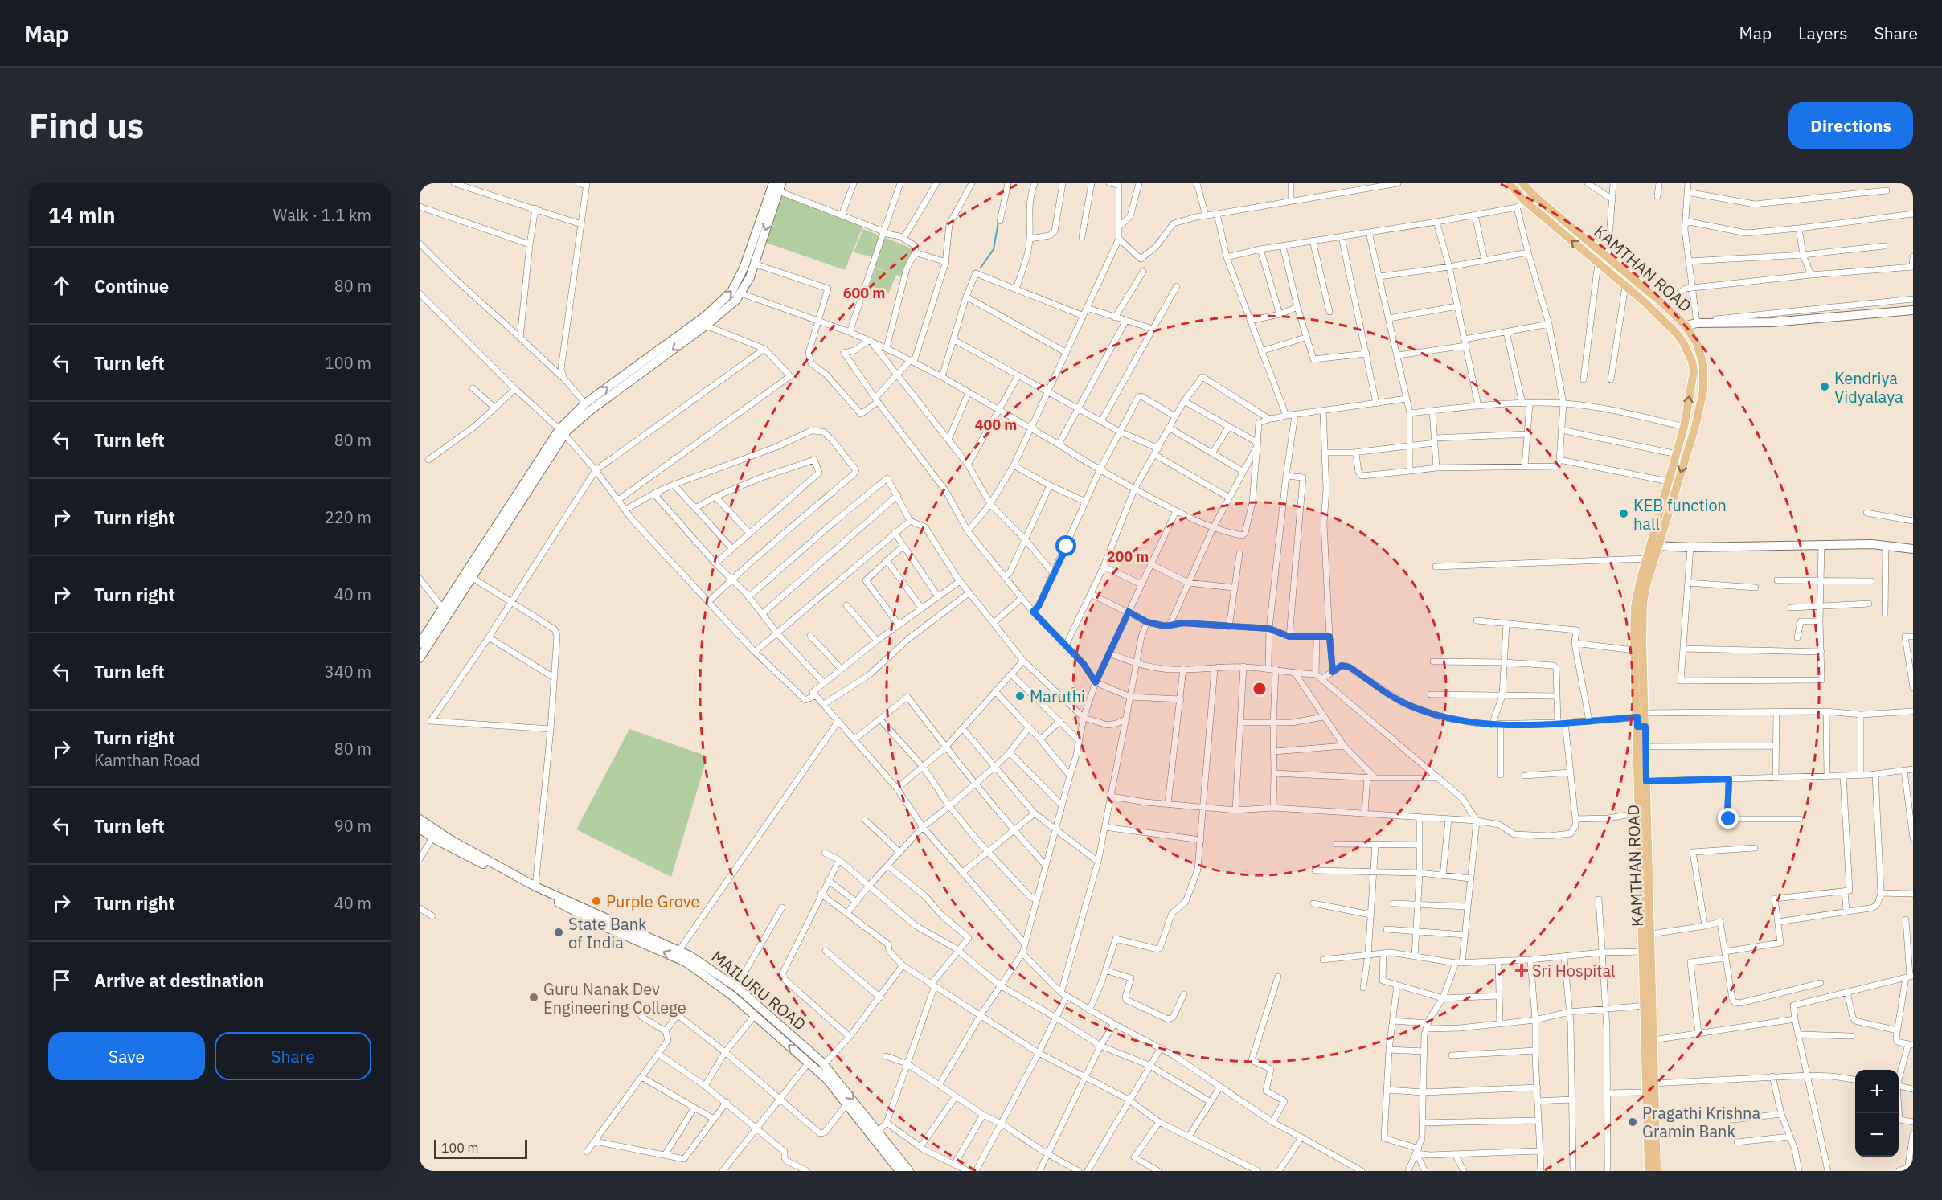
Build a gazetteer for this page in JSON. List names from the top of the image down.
{
  "streets": {
    "main road": ["KAMTHAN ROAD"],
    "street": ["MAILURU ROAD"]
  },
  "places": {
    "other": [
      "Kendriya Vidyalaya",
      "KEB function hall",
      "Maruthi",
      "Purple Grove",
      "State Bank of India",
      "Guru Nanak Dev Engineering College",
      "Pragathi Krishna Gramin Bank"
    ],
    "health": ["Sri Hospital"]
  },
  "scale_bar": "100 m",
  "page": {
    "header": "Map",
    "nav": ["Map", "Layers", "Share"],
    "buttons": [
      "Directions",
      ["Save", "Share"]
    ],
    "title": "Find us",
    "heading": ["14 min", "Walk · 1.1 km"],
    "list": [
      ["Continue", "80 m"],
      ["Turn left", "100 m"],
      ["Turn left", "80 m"],
      ["Turn right", "220 m"],
      ["Turn right", "40 m"],
      ["Turn left", "340 m"],
      ["Turn right", "Kamthan Road", "80 m"],
      ["Turn left", "90 m"],
      ["Turn right", "40 m"],
      "Arrive at destination"
    ],
    "map_buttons": ["+", "−"],
    "scale": "100 m"
  },
  "rings": ["600 m", "400 m", "200 m"]
}
